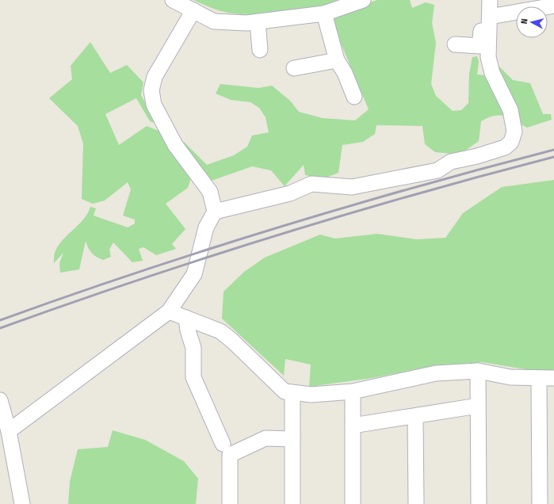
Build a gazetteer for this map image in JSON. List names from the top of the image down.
{
  "north": "left"
}
